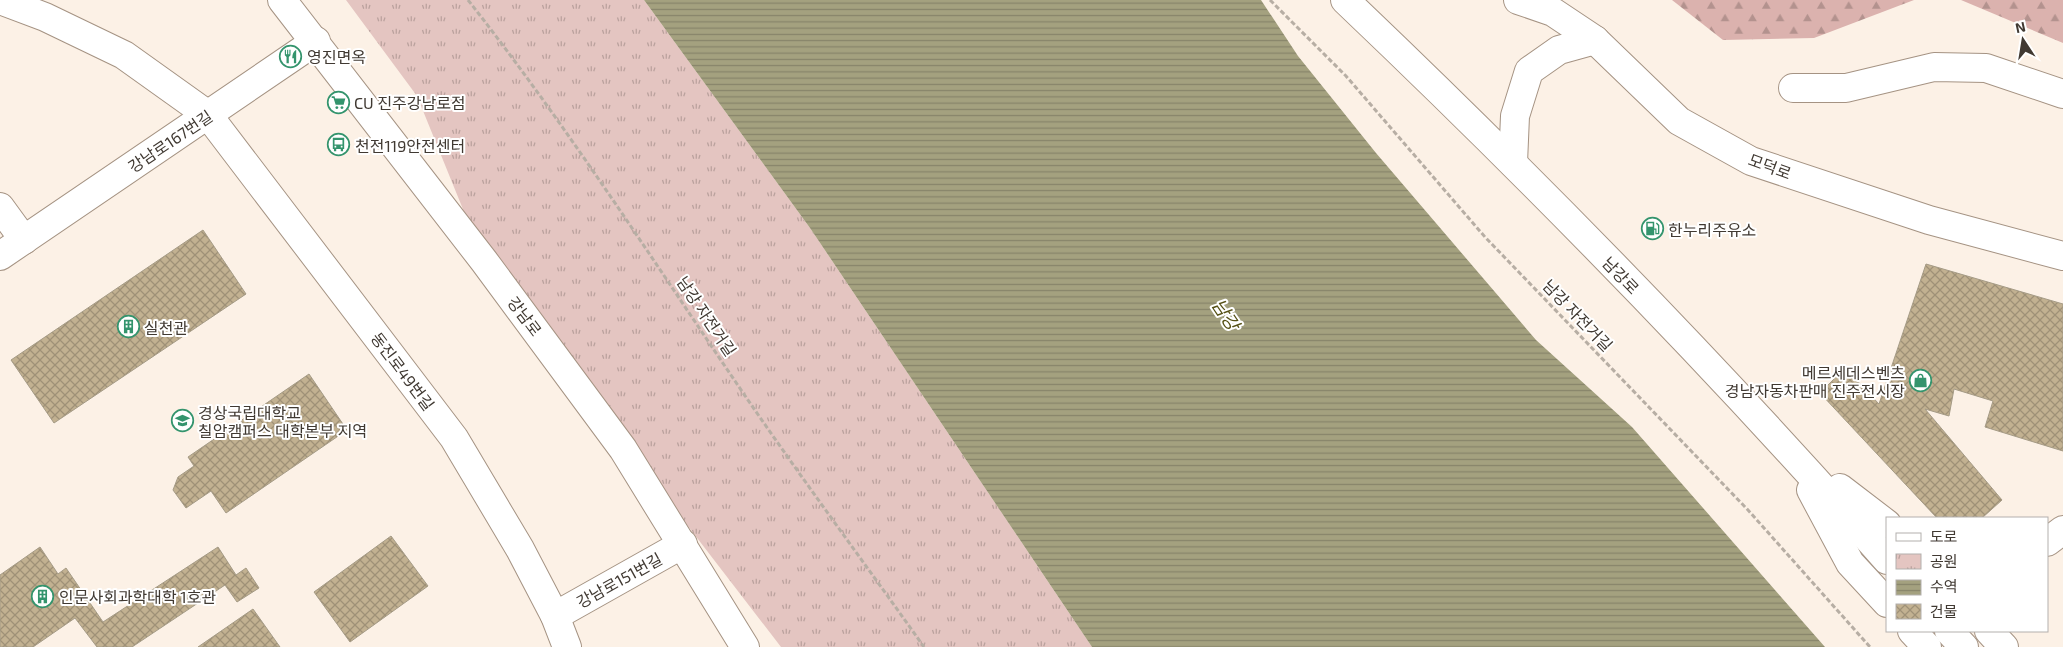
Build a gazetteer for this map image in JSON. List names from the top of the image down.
{
  "streets": {
    "street": [
      "강남로167번길",
      "모덕로",
      "남강로",
      "강남로",
      "동진로49번길",
      "강남로151번길"
    ],
    "path": ["남강 자전거길"]
  },
  "crossings": [
    ["강남로167번길", "강남로"],
    ["강남로167번길", "동진로49번길"],
    ["강남로", "강남로151번길"],
    ["동진로49번길", "강남로151번길"]
  ],
  "water": ["남강"],
  "places": {
    "restaurant": ["영진면옥"],
    "supermarket": ["CU 진주강남로점"],
    "bus stop": ["천전119안전센터"],
    "fuel station": ["한누리주유소"],
    "building": ["실천관", "인문사회과학대학 1호관"],
    "shop": ["메르세데스벤츠 경남자동차판매 진주전시장"],
    "school or university": ["경상국립대학교 칠암캠퍼스 대학본부 지역"]
  },
  "legend": [
    "도로",
    "공원",
    "수역",
    "건물"
  ],
  "north": "top"
}
